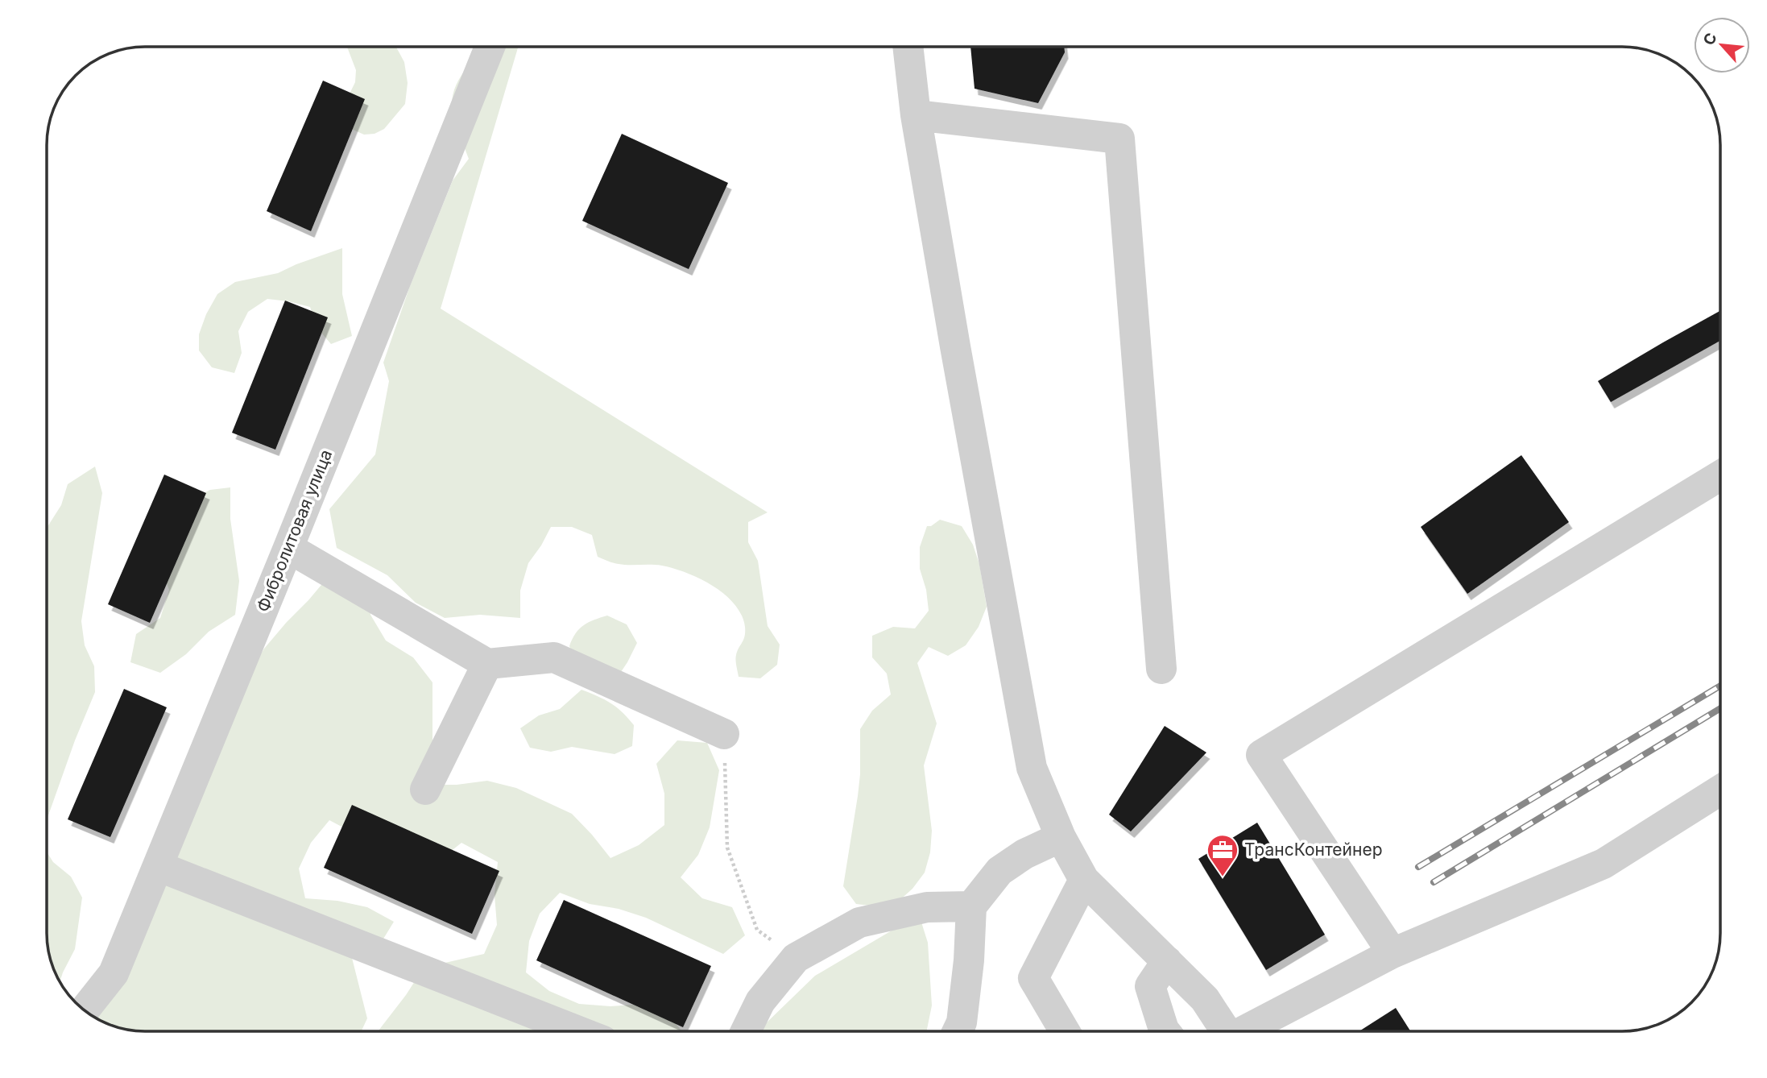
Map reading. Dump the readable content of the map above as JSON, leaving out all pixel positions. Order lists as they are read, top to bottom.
{
  "streets": {
    "street": ["Фибролитовая улица"]
  },
  "places": {
    "office": ["ТрансКонтейнер"]
  },
  "north": "top left"
}
